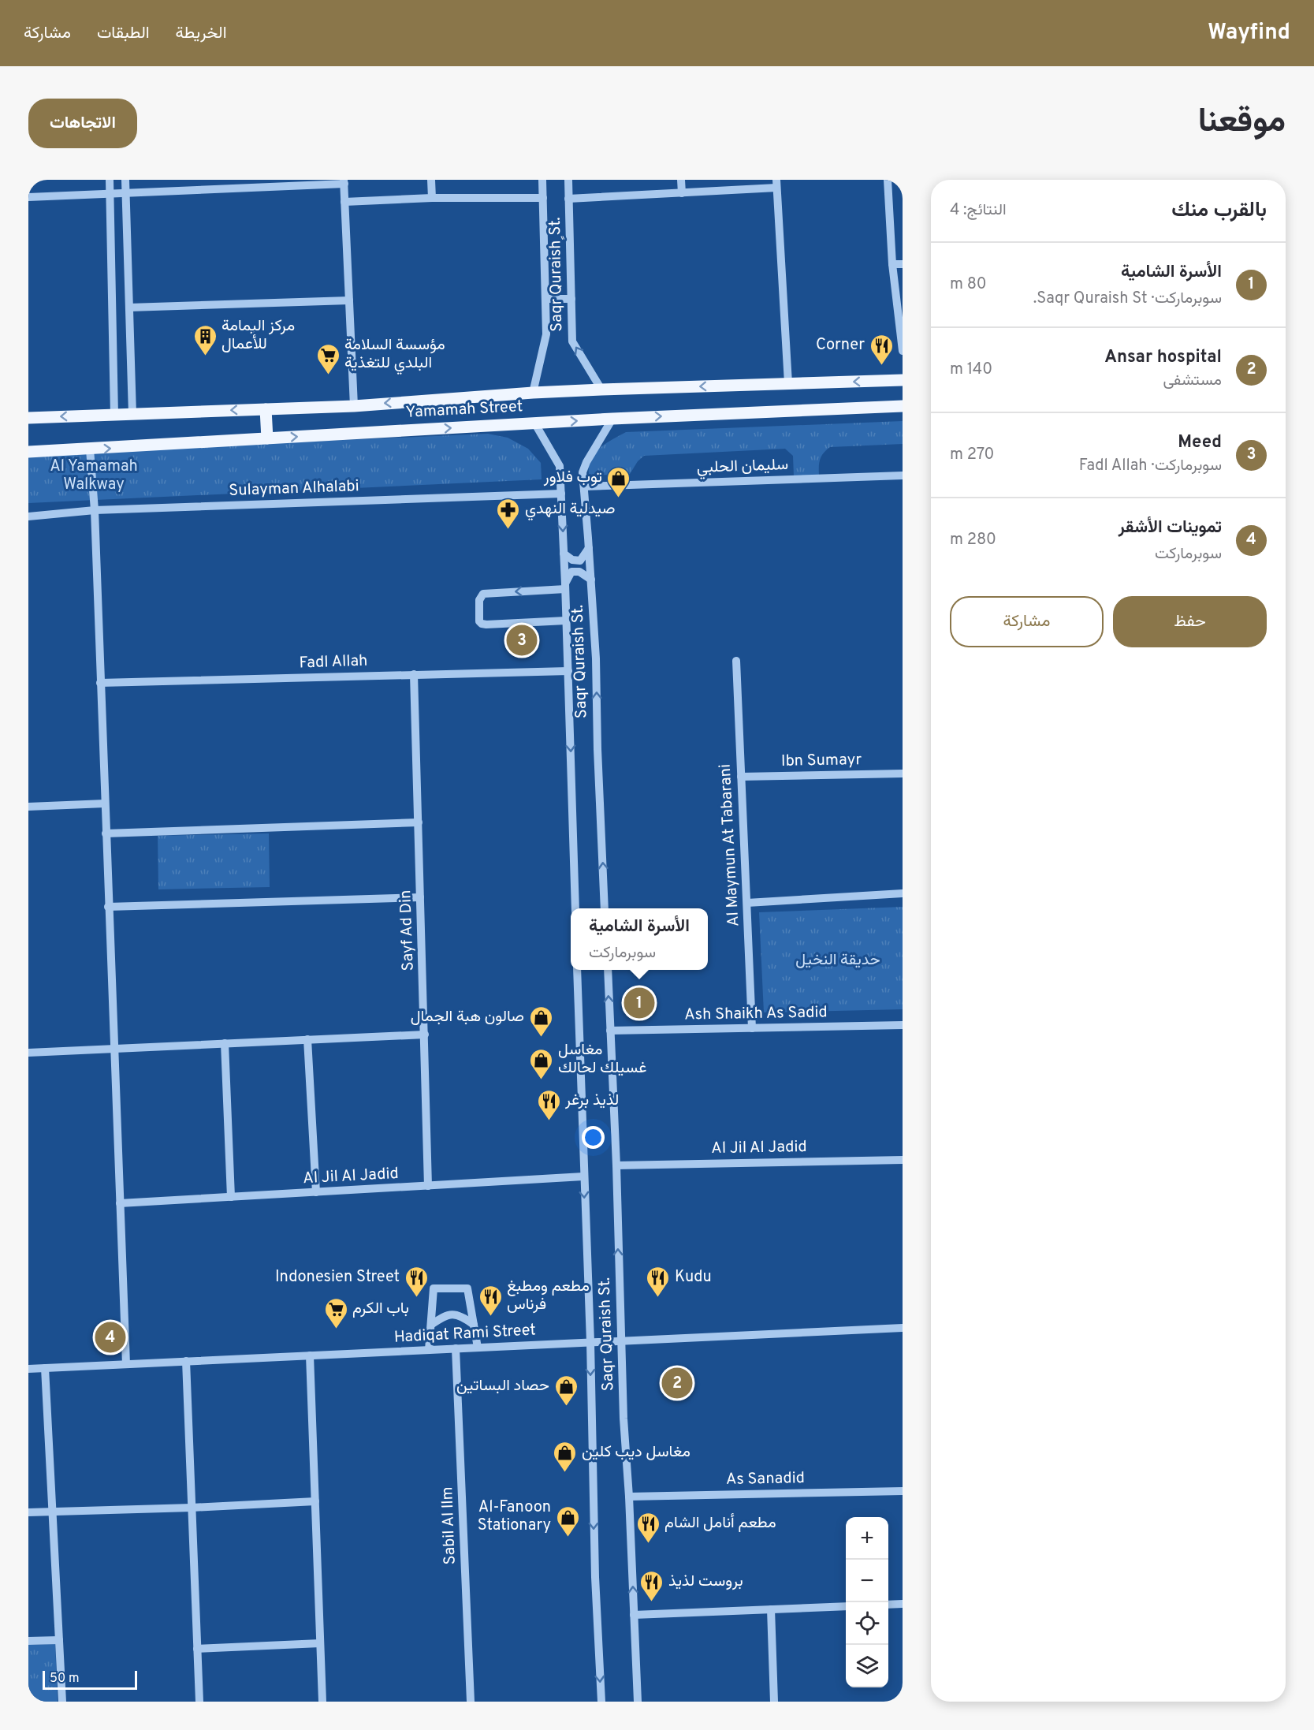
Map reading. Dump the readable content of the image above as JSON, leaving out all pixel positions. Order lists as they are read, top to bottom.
{
  "streets": {
    "main road": ["Yamamah Street"],
    "street": [
      "Saqr Quraish ٍSt.",
      "سليمان الحلبي",
      "Sulayman Alhalabi",
      "Saqr Quraish St.",
      "Fadl Allah",
      "Ibn Sumayr",
      "Al Maymun At Tabarani",
      "Sayf Ad Din",
      "Ash Shaikh As Sadid",
      "Al Jil Al Jadid",
      "Hadiqat Rami Street",
      "As Sanadid",
      "Sabil Al llm"
    ]
  },
  "crossings": [
    ["Saqr Quraish ٍSt.", "Yamamah Street"],
    ["Yamamah Street", "Saqr Quraish St."],
    ["سليمان الحلبي", "Saqr Quraish St."],
    ["Sulayman Alhalabi", "Saqr Quraish St."],
    ["Saqr Quraish St.", "Fadl Allah"],
    ["Saqr Quraish St.", "Ash Shaikh As Sadid"],
    ["Saqr Quraish St.", "Al Jil Al Jadid"],
    ["Saqr Quraish St.", "Hadiqat Rami Street"],
    ["Saqr Quraish St.", "As Sanadid"],
    ["Fadl Allah", "Sayf Ad Din"],
    ["Ibn Sumayr", "Al Maymun At Tabarani"],
    ["Al Maymun At Tabarani", "Ash Shaikh As Sadid"],
    ["Sayf Ad Din", "Al Jil Al Jadid"],
    ["Hadiqat Rami Street", "Sabil Al llm"]
  ],
  "parks": ["Al Yamamah Walkway", "حديقة النخيل"],
  "places": {
    "building": ["مركز اليمامة للأعمال"],
    "restaurant": [
      "Corner",
      "لذيذ برغر",
      "Indonesien Street",
      "Kudu",
      "مطعم ومطبغ فرناس",
      "مطعم أنامل الشام",
      "بروست لذيذ"
    ],
    "supermarket": ["مؤسسة السلامة البلدي للتغذية", "باب الكرم"],
    "shop": [
      "توب فلاور",
      "صالون هبة الجمال",
      "مغاسل غسيلك لحالك",
      "حصاد البساتين",
      "مغاسل ديب كلين",
      "Al-Fanoon Stationary"
    ],
    "pharmacy": ["صيدلية النهدي"]
  },
  "scale_bar": "50 m",
  "page": {
    "header": "Wayfind",
    "nav": ["الخريطة", "الطبقات", "مشاركة"],
    "title": "موقعنا",
    "buttons": [
      "الاتجاهات",
      ["حفظ", "مشاركة"]
    ],
    "heading": ["بالقرب منك", "النتائج: 4"],
    "list": [
      {
        "mark": "1",
        "name": "الأسرة الشامية",
        "note": "سوبرماركت · Saqr Quraish St.",
        "value": "80 m"
      },
      {
        "mark": "2",
        "name": "Ansar hospital",
        "note": "مستشفى",
        "value": "140 m"
      },
      {
        "mark": "3",
        "name": "Meed",
        "note": "سوبرماركت · Fadl Allah",
        "value": "270 m"
      },
      {
        "mark": "4",
        "name": "تموينات الأشقر",
        "note": "سوبرماركت",
        "value": "280 m"
      }
    ],
    "pins": [
      "3",
      "1",
      "4",
      "2"
    ],
    "popup": ["الأسرة الشامية", "سوبرماركت"],
    "map_buttons": ["+", "−"],
    "scale": "50 m"
  }
}
